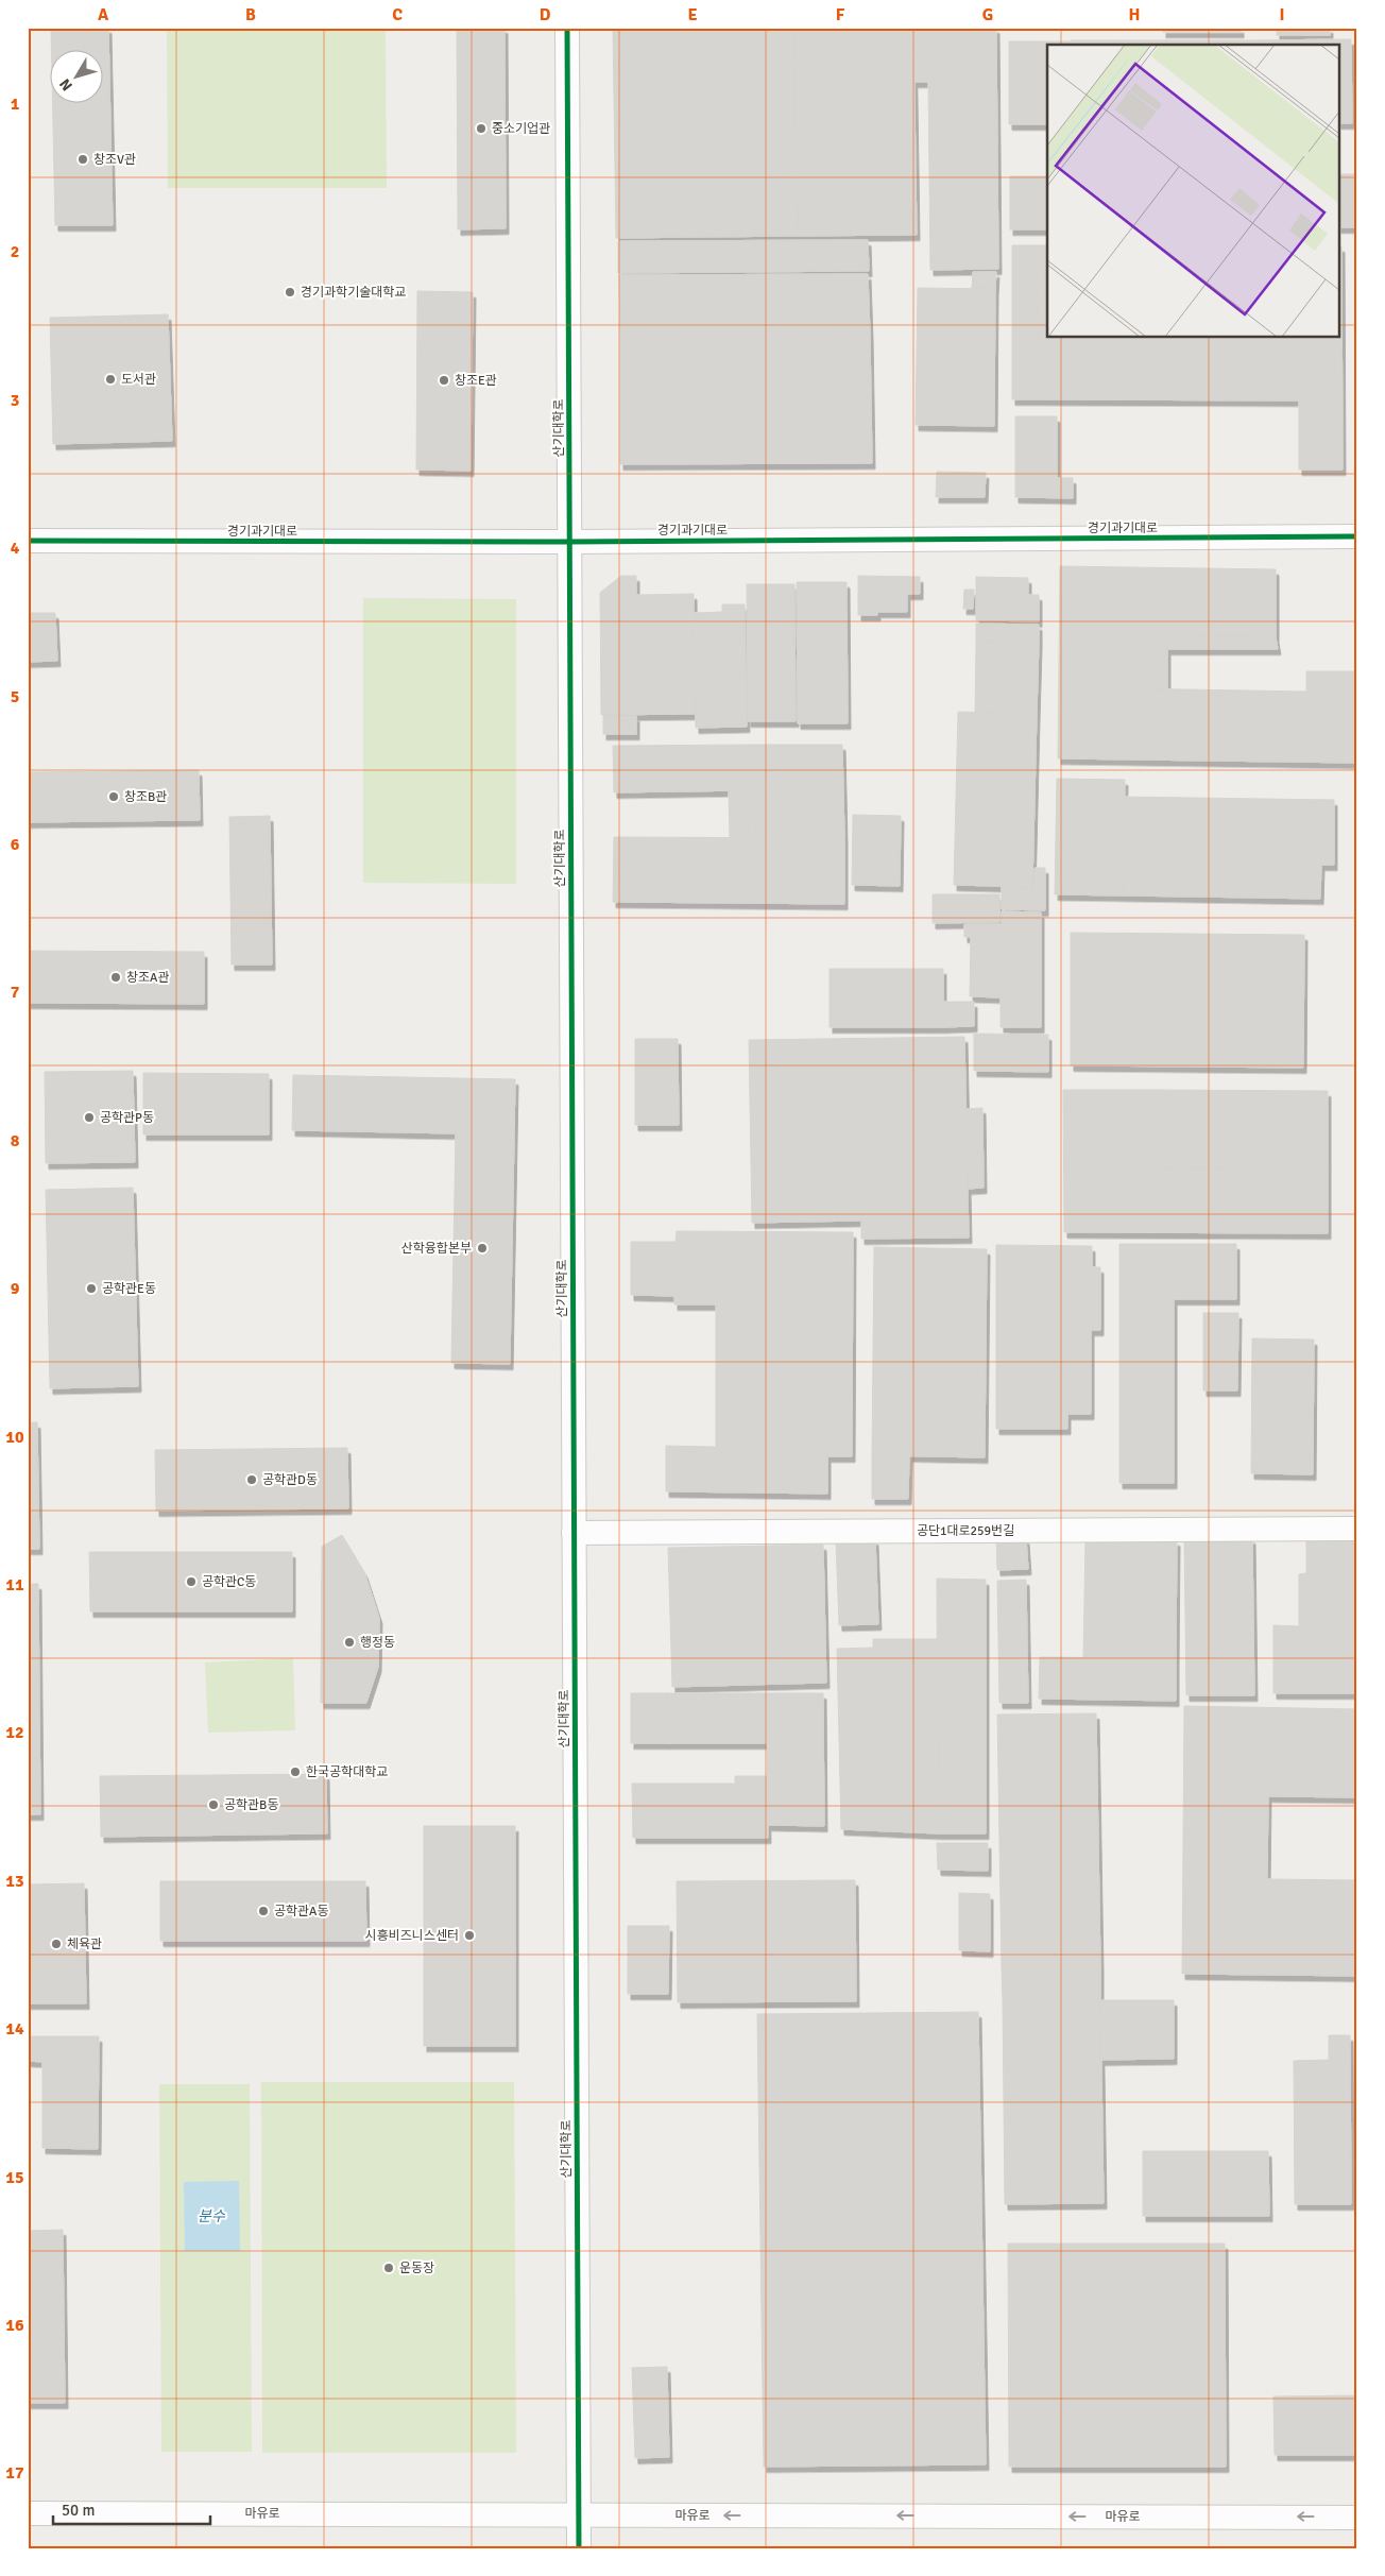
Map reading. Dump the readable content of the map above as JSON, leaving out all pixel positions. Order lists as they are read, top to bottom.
{
  "streets": {
    "street": [
      "산기대학로",
      "경기과기대로",
      "공단1대로259번길",
      "마유로"
    ]
  },
  "crossings": [
    ["산기대학로", "경기과기대로"],
    ["산기대학로", "공단1대로259번길"],
    ["산기대학로", "마유로"]
  ],
  "one_way": ["마유로"],
  "water": ["분수"],
  "places": [
    "중소기업관",
    "창조V관",
    "경기과학기술대학교",
    "도서관",
    "창조E관",
    "창조B관",
    "창조A관",
    "공학관P동",
    "산학융합본부",
    "공학관E동",
    "공학관D동",
    "공학관C동",
    "행정동",
    "한국공학대학교",
    "공학관B동",
    "공학관A동",
    "시흥비즈니스센터",
    "체육관",
    "운동장"
  ],
  "scale_bar": "50 m",
  "north": "bottom left",
  "grid": {
    "columns": [
      "A",
      "B",
      "C",
      "D",
      "E",
      "F",
      "G",
      "H",
      "I"
    ],
    "rows": [
      "1",
      "2",
      "3",
      "4",
      "5",
      "6",
      "7",
      "8",
      "9",
      "10",
      "11",
      "12",
      "13",
      "14",
      "15",
      "16",
      "17"
    ]
  }
}
